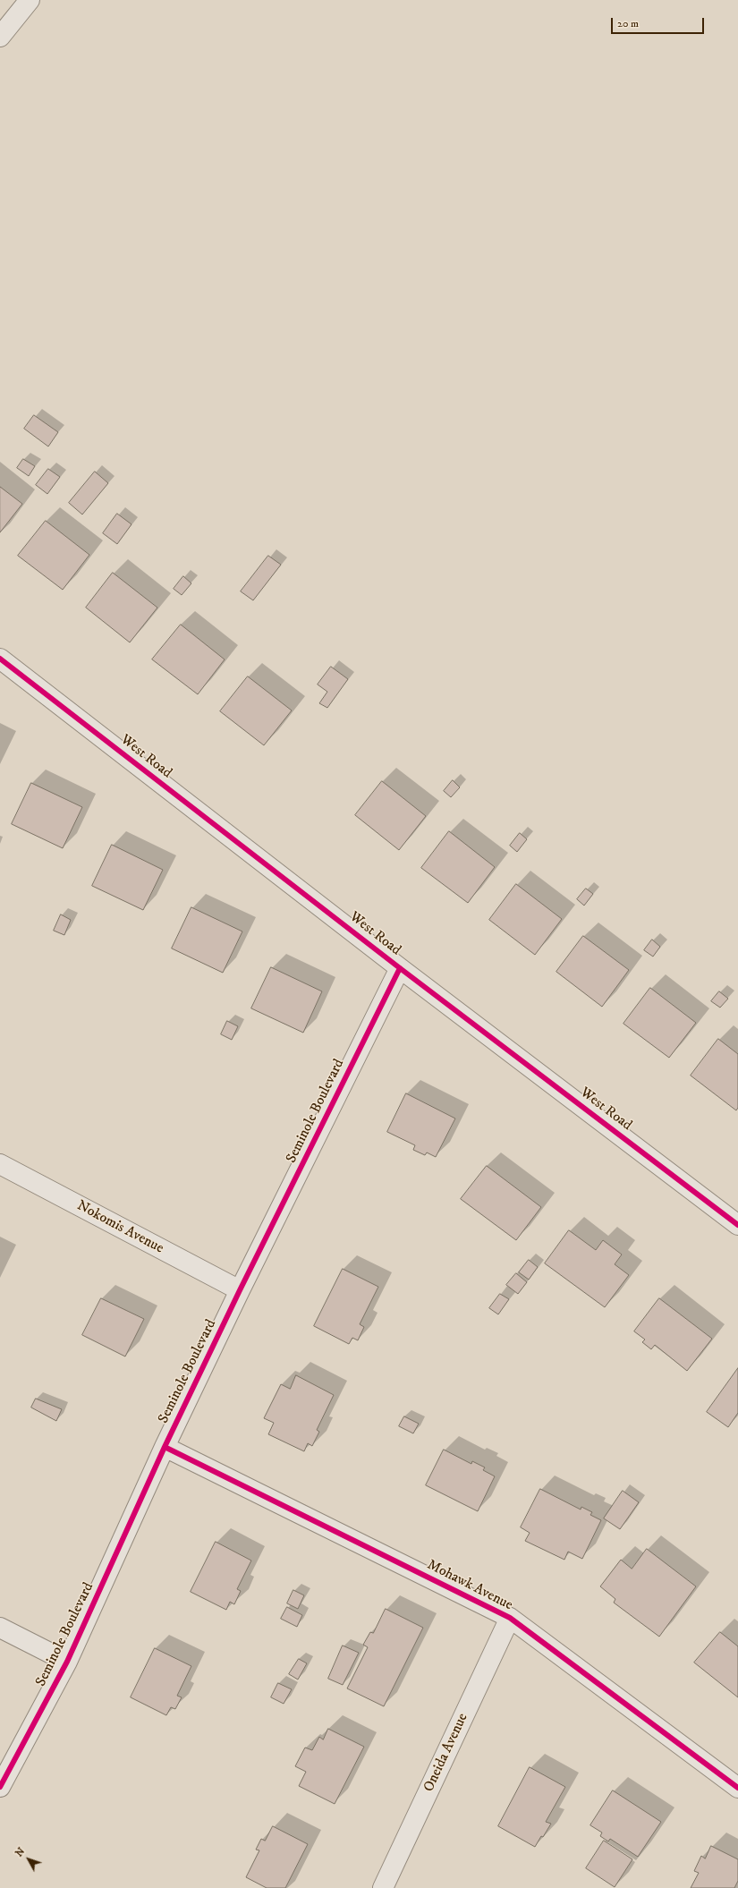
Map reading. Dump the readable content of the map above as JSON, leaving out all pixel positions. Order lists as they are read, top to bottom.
{
  "streets": {
    "street": [
      "West Road",
      "Seminole Boulevard",
      "Nokomis Avenue",
      "Mohawk Avenue",
      "Oneida Avenue"
    ]
  },
  "crossings": [
    ["West Road", "Seminole Boulevard"],
    ["Seminole Boulevard", "Nokomis Avenue"],
    ["Seminole Boulevard", "Mohawk Avenue"],
    ["Mohawk Avenue", "Oneida Avenue"]
  ],
  "scale_bar": "20 m",
  "north": "top left"
}
